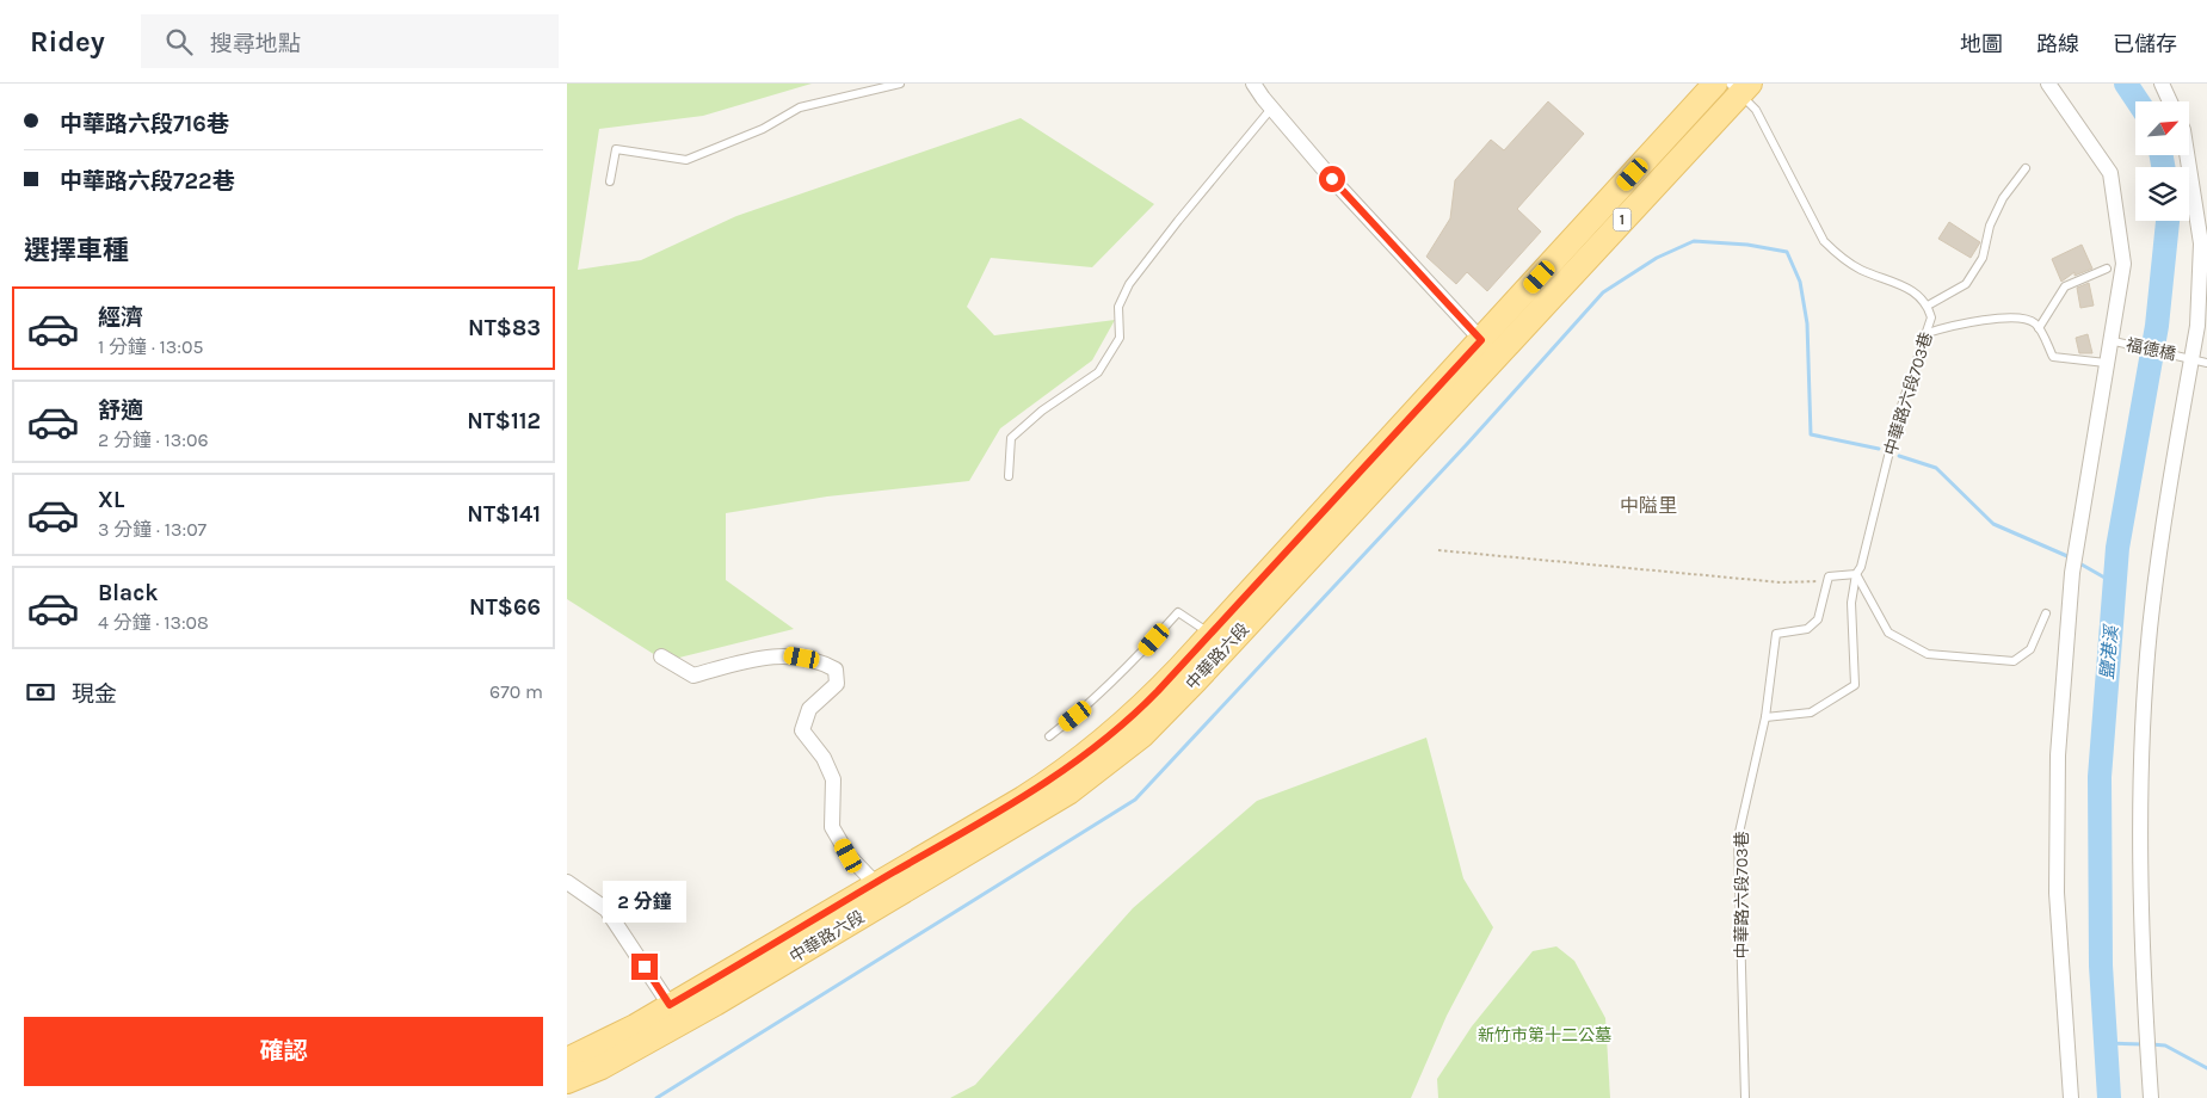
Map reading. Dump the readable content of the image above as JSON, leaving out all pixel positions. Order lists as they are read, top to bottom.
{
  "streets": {
    "main road": ["1", "中華路六段"],
    "lane": ["福德橋", "中華路六段703巷"]
  },
  "districts": ["中隘里"],
  "water": ["鹽港溪"],
  "parks": ["新竹市第十二公墓"],
  "north": "top right",
  "page": {
    "header": "Ridey",
    "search": "搜尋地點",
    "nav": ["地圖", "路線", "已儲存"],
    "banner": ["中華路六段716巷", "中華路六段722巷"],
    "heading": "選擇車種",
    "list": [
      {
        "name": "經濟",
        "note": "1 分鐘 · 13:05",
        "value": "NT$83"
      },
      {
        "name": "舒適",
        "note": "2 分鐘 · 13:06",
        "value": "NT$112"
      },
      {
        "name": "XL",
        "note": "3 分鐘 · 13:07",
        "value": "NT$141"
      },
      {
        "name": "Black",
        "note": "4 分鐘 · 13:08",
        "value": "NT$66"
      }
    ],
    "pay": ["現金", "670 m"],
    "bubble": "2 分鐘",
    "buttons": "確認"
  }
}
